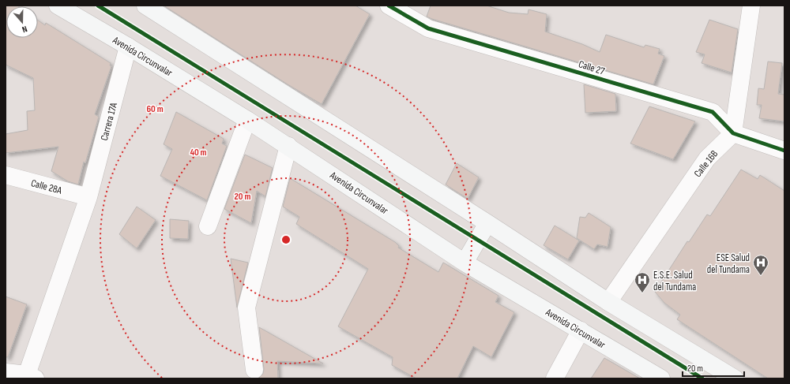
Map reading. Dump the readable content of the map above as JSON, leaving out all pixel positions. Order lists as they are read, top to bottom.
{
  "streets": {
    "main road": ["Avenida Circunvalar"],
    "street": [
      "Calle 27",
      "Carrera 17A",
      "Calle 16B",
      "Calle 28A"
    ]
  },
  "crossings": [
    ["Avenida Circunvalar", "Carrera 17A"],
    ["Calle 27", "Calle 16B"],
    ["Carrera 17A", "Calle 28A"]
  ],
  "places": {
    "hospital": ["ESE Salud del Tundama", "E.S.E. Salud del Tundama"]
  },
  "scale_bar": "20 m",
  "north": "bottom",
  "rings": ["60 m", "40 m", "20 m"]
}
